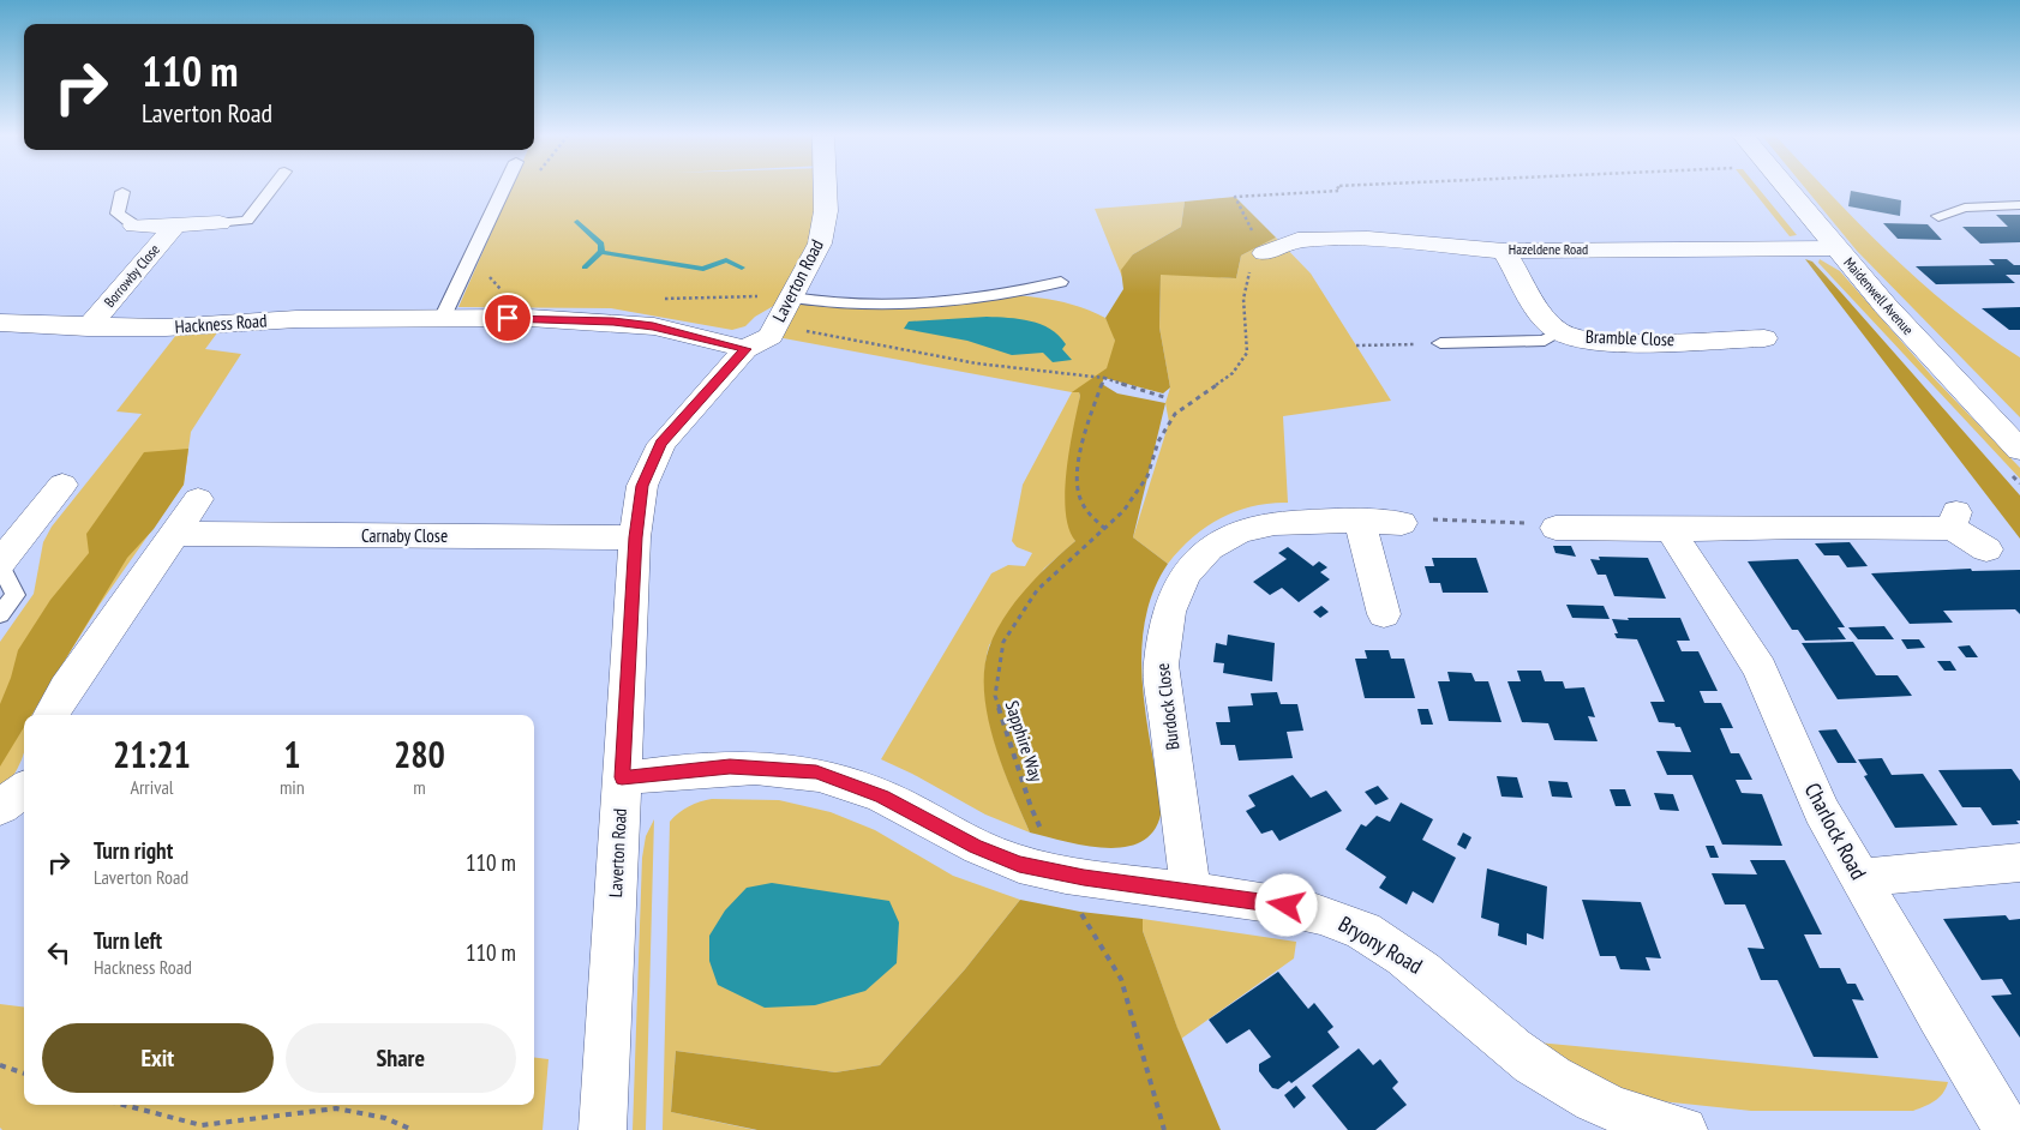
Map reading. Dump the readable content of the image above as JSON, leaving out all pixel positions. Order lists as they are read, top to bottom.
{
  "streets": {
    "street": [
      "Hazeldene Road",
      "Borrowby Close",
      "Laverton Road",
      "Maidenwell Avenue",
      "Hackness Road",
      "Bramble Close",
      "Carnaby Close",
      "Burdock Close",
      "Charlock Road",
      "Bryony Road"
    ],
    "path": ["Sapphire Way"]
  },
  "crossings": [
    ["Hazeldene Road", "Maidenwell Avenue"],
    ["Hazeldene Road", "Bramble Close"],
    ["Hazeldene Road", "Sapphire Way"],
    ["Borrowby Close", "Hackness Road"],
    ["Laverton Road", "Hackness Road"],
    ["Laverton Road", "Carnaby Close"],
    ["Laverton Road", "Bryony Road"],
    ["Burdock Close", "Bryony Road"],
    ["Sapphire Way", "Bryony Road"]
  ],
  "page": {
    "turn": ["110 m", "Laverton Road"],
    "eta": [
      "21:21",
      "Arrival",
      "1",
      "min",
      "280",
      "m"
    ],
    "list": [
      {
        "name": "Turn right",
        "note": "Laverton Road",
        "value": "110 m"
      },
      {
        "name": "Turn left",
        "note": "Hackness Road",
        "value": "110 m"
      }
    ],
    "buttons": ["Exit", "Share"]
  }
}
